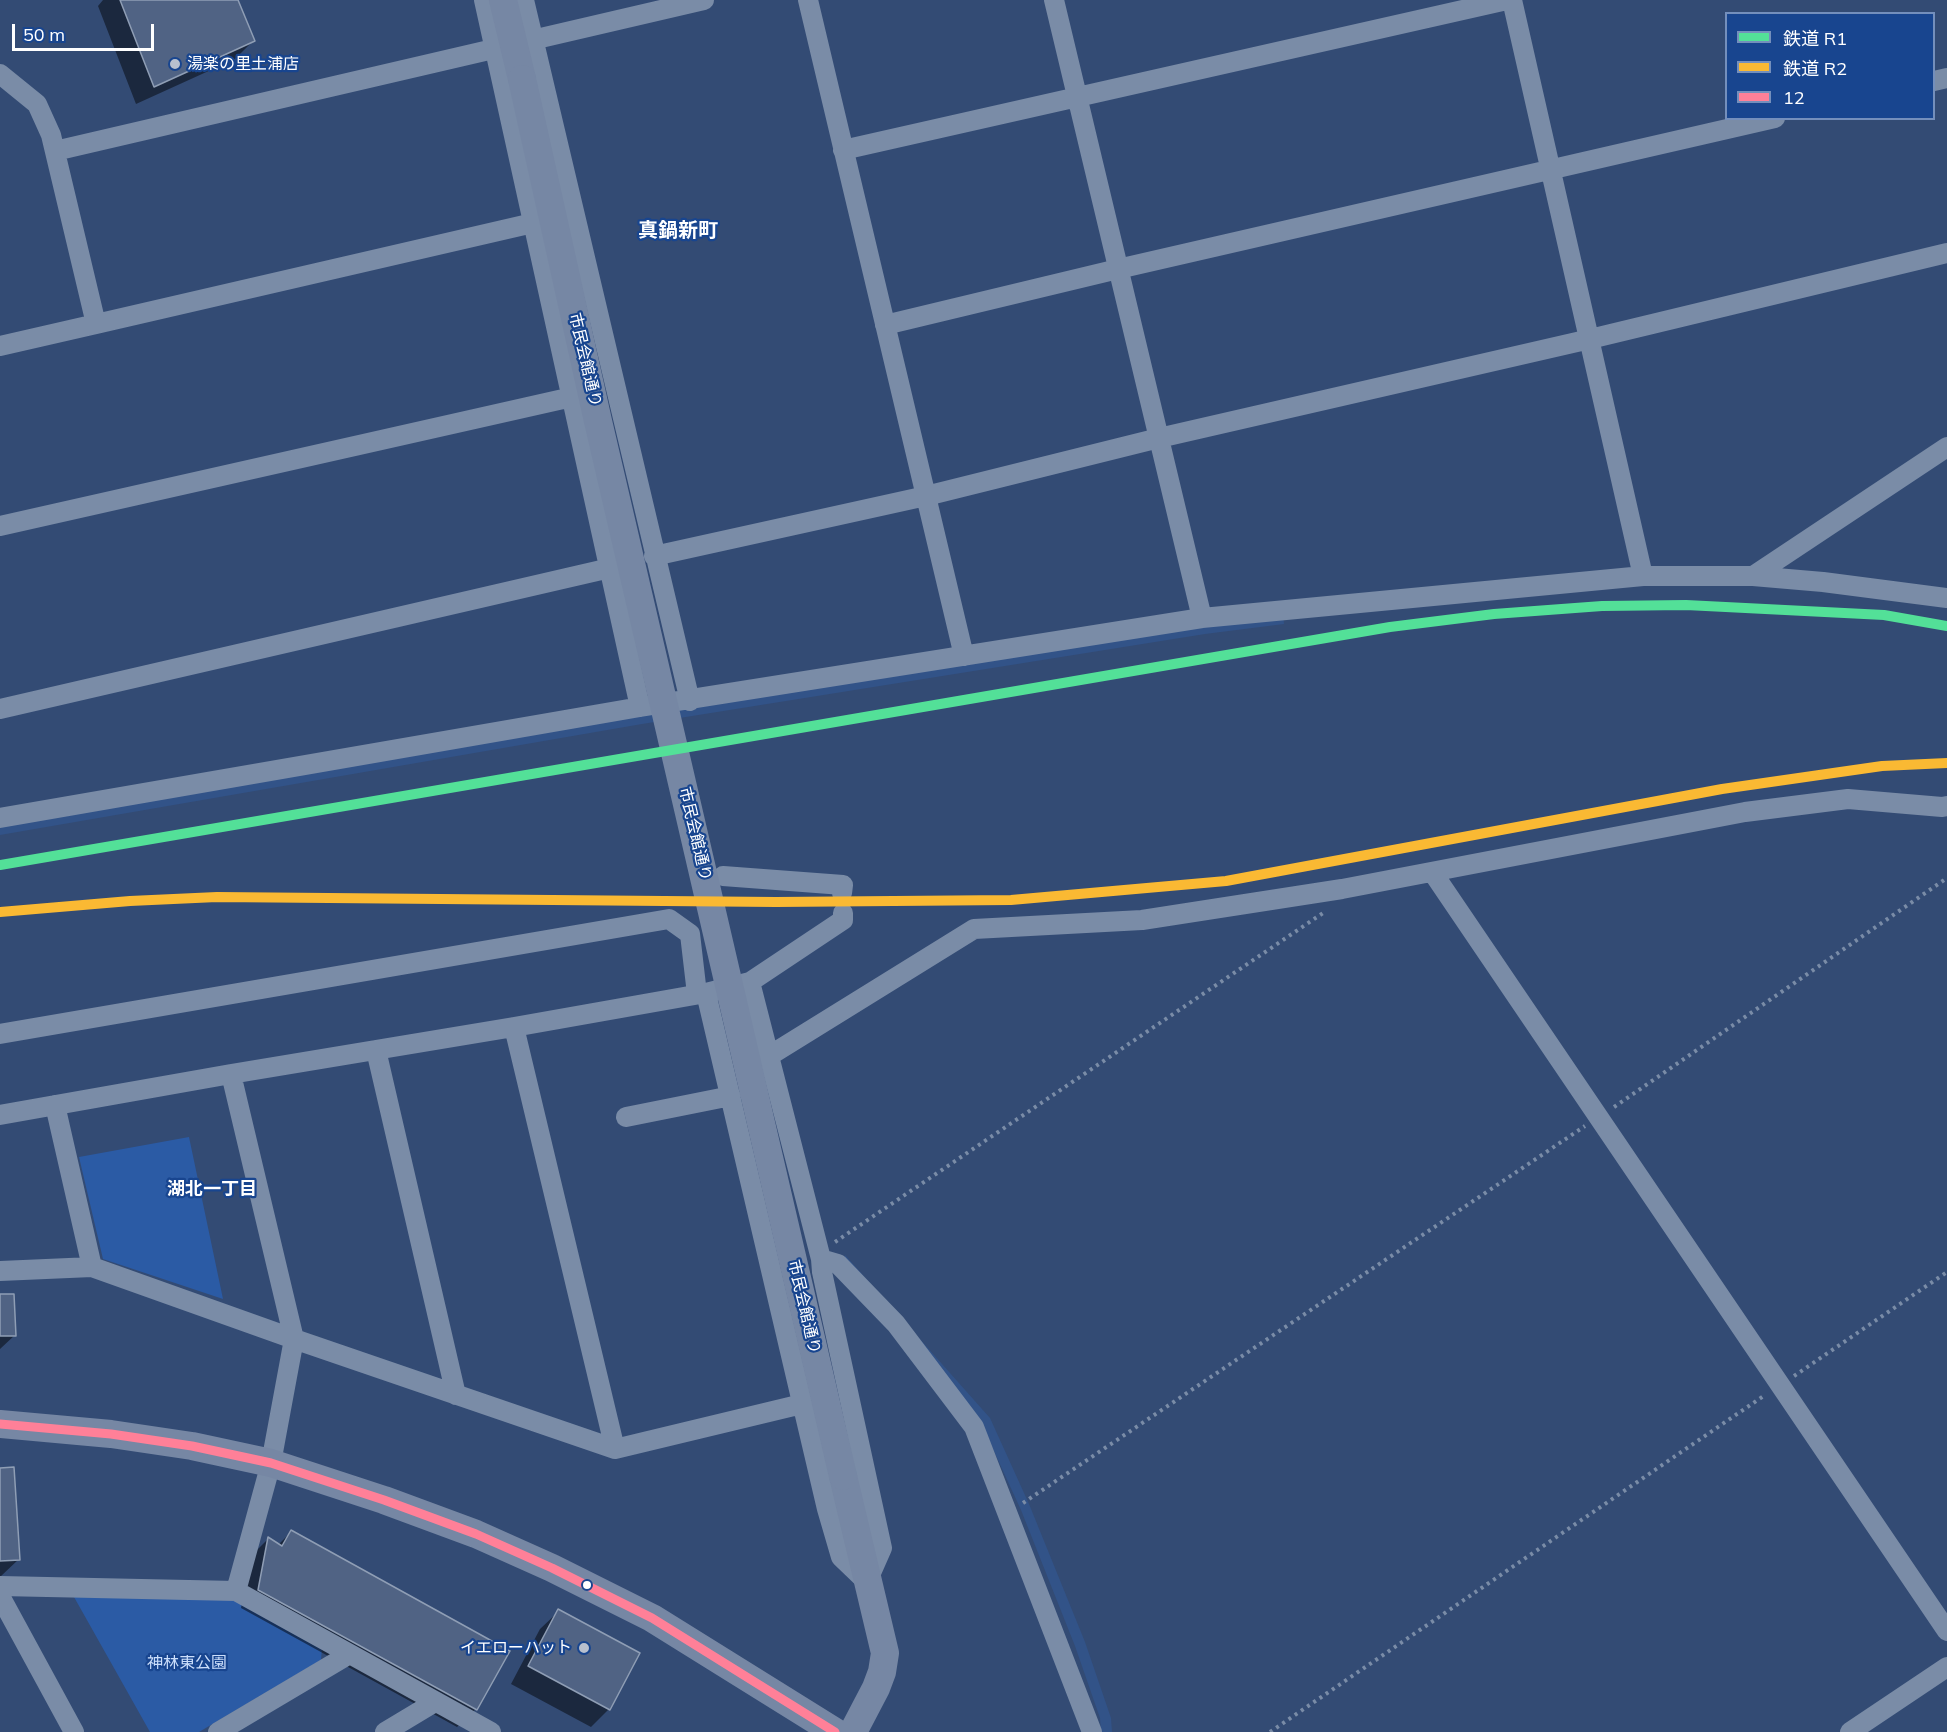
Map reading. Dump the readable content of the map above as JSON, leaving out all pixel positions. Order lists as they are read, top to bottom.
{
  "streets": {
    "street": ["市民会館通り"]
  },
  "districts": ["真鍋新町", "湖北一丁目"],
  "parks": ["神林東公園"],
  "places": ["湯楽の里土浦店", "イエローハット"],
  "lines": ["rail line R1", "rail line R2", "transit line 12"],
  "legend": ["鉄道 R1", "鉄道 R2", "12"],
  "scale_bar": "50 m"
}
